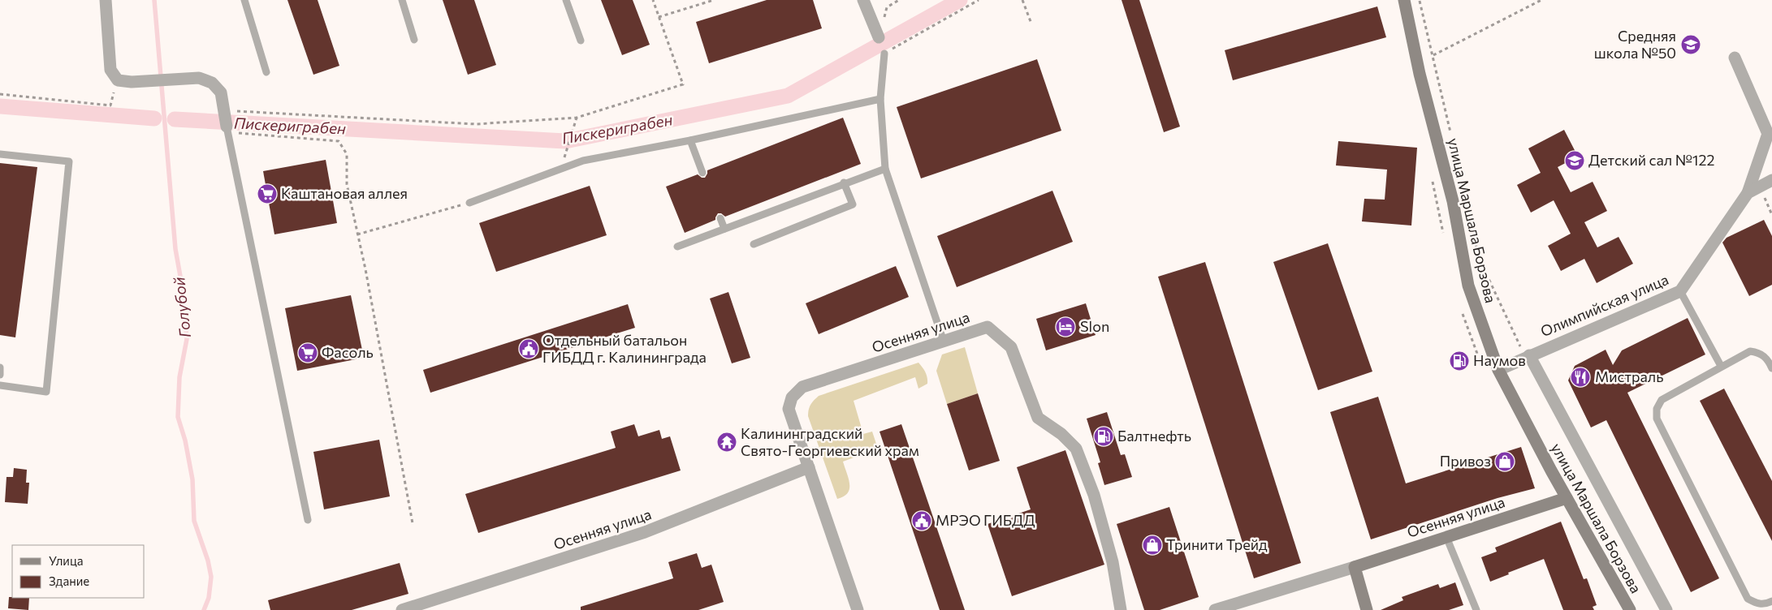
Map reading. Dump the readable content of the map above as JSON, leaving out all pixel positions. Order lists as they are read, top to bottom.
{
  "streets": {
    "main road": ["улица Маршала Борзова", "Осенняя улица"],
    "street": ["Олимпийская улица"]
  },
  "crossings": [
    ["улица Маршала Борзова", "Олимпийская улица"],
    ["улица Маршала Борзова", "Осенняя улица"]
  ],
  "water": ["Пискериграбен", "Голубой"],
  "places": {
    "school or university": ["Средняя школа №50", "Детский сал №122"],
    "supermarket": ["Каштановая аллея", "Фасоль"],
    "hotel": ["Slon"],
    "public building": ["Отдельный батальон ГИБДД г. Калининграда", "МРЭО ГИБДД"],
    "fuel station": ["Наумов", "Балтнефть"],
    "restaurant": ["Мистраль"],
    "temple": ["Калининградский Свято-Георгиевский храм"],
    "shop": ["Привоз", "Тринити Трейд"]
  },
  "legend": ["Улица", "Здание"]
}
